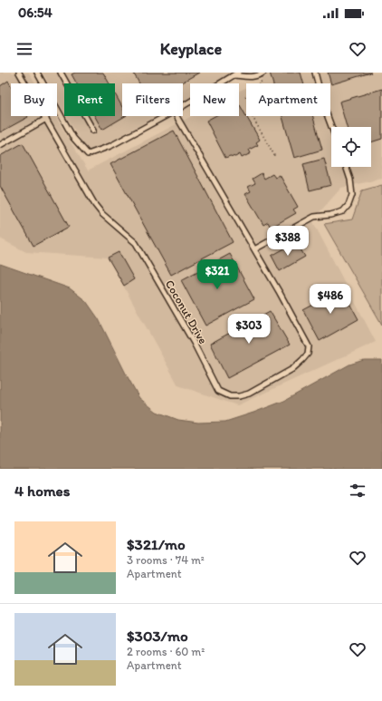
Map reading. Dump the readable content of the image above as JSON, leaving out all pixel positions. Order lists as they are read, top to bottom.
{
  "streets": {
    "lane": ["Coconut Drive"]
  },
  "page": {
    "status": "06:54",
    "header": "Keyplace",
    "chip": [
      "Buy",
      "Rent",
      "Filters",
      "New",
      "Apartment"
    ],
    "price": [
      "$388",
      "$321",
      "$486",
      "$303"
    ],
    "heading": "4 homes",
    "list": [
      {
        "name": "$321/mo",
        "note": "3 rooms · 74 m² · Apartment"
      },
      {
        "name": "$303/mo",
        "note": "2 rooms · 60 m² · Apartment"
      }
    ]
  }
}
